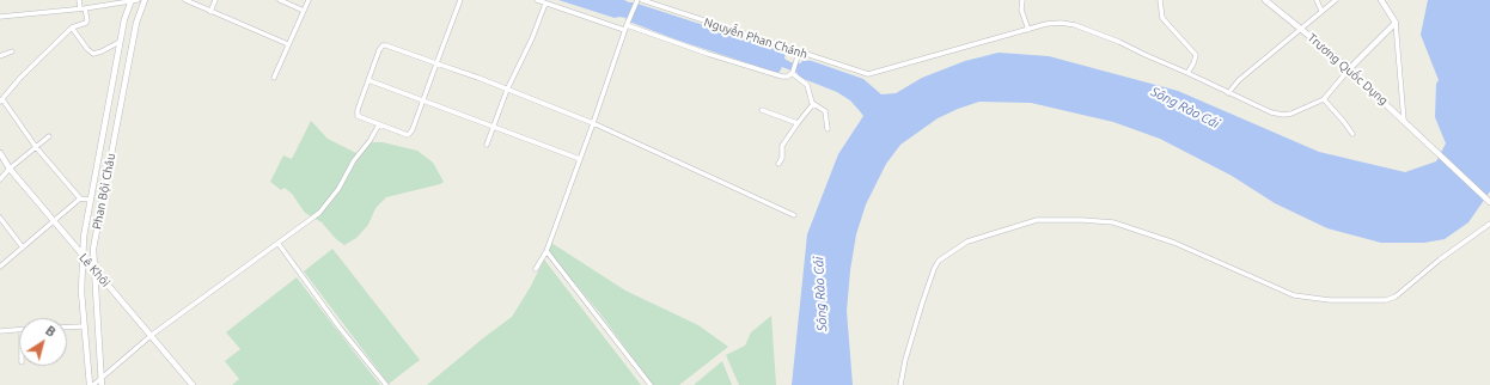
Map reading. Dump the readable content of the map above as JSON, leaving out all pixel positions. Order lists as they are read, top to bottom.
{
  "streets": {
    "street": [
      "Nguyễn Phan Chánh",
      "Trương Quốc Dụng",
      "Phan Bội Châu",
      "Lê Khôi"
    ]
  },
  "crossings": [
    ["Phan Bội Châu", "Lê Khôi"]
  ],
  "water": ["Sông Rào Cái"],
  "north": "top right"
}
